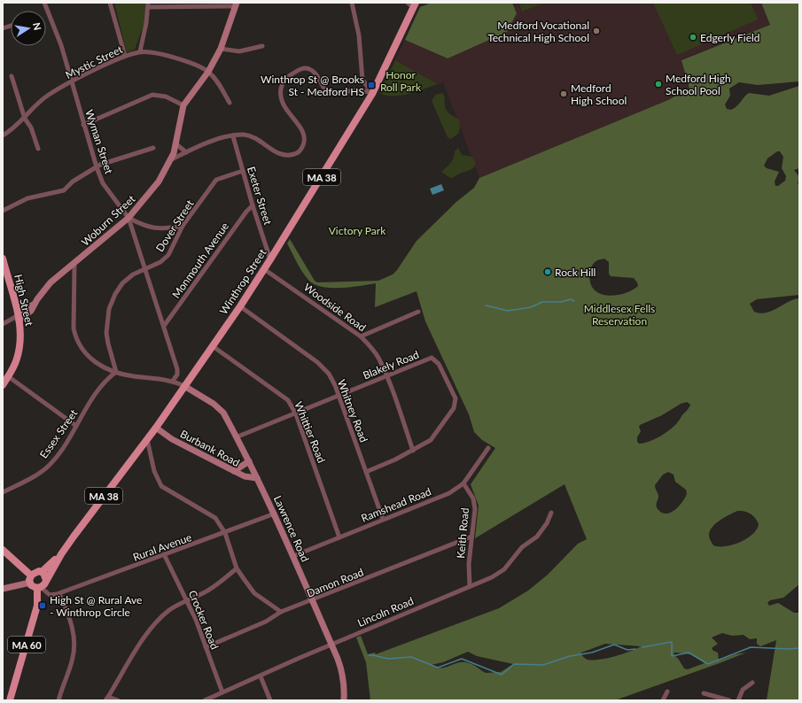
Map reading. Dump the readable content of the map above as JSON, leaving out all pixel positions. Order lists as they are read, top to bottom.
{
  "streets": {
    "main road": [
      "MA 38",
      "Winthrop Street",
      "High Street",
      "MA 60"
    ],
    "street": [
      "Mystic Street",
      "Wyman Street",
      "Exeter Street",
      "Woburn Street",
      "Dover Street",
      "Monmouth Avenue",
      "Woodside Road",
      "Blakely Road",
      "Whitney Road",
      "Whittier Road",
      "Essex Street",
      "Burbank Road",
      "Ramshead Road",
      "Lawrence Road",
      "Keith Road",
      "Rural Avenue",
      "Damon Road",
      "Lincoln Road",
      "Crocker Road"
    ]
  },
  "crossings": [
    ["Mystic Street", "Wyman Street"],
    ["Mystic Street", "Woburn Street"],
    ["Wyman Street", "Woburn Street"],
    ["Wyman Street", "Dover Street"],
    ["Wyman Street", "Monmouth Avenue"],
    ["MA 38", "Winthrop Street"],
    ["MA 38", "MA 60"],
    ["Exeter Street", "Dover Street"],
    ["Exeter Street", "Monmouth Avenue"],
    ["Exeter Street", "Winthrop Street"],
    ["Woburn Street", "High Street"],
    ["Dover Street", "Essex Street"],
    ["Winthrop Street", "Woodside Road"],
    ["Winthrop Street", "Whitney Road"],
    ["Winthrop Street", "Whittier Road"],
    ["Winthrop Street", "Burbank Road"],
    ["Winthrop Street", "Lawrence Road"],
    ["Winthrop Street", "MA 60"],
    ["Woodside Road", "Blakely Road"],
    ["Blakely Road", "Whitney Road"],
    ["Blakely Road", "Whittier Road"],
    ["Blakely Road", "Lawrence Road"],
    ["Whitney Road", "Ramshead Road"],
    ["Whittier Road", "Ramshead Road"],
    ["Burbank Road", "Lawrence Road"],
    ["Ramshead Road", "Lawrence Road"],
    ["Ramshead Road", "Keith Road"],
    ["Lawrence Road", "Rural Avenue"],
    ["Lawrence Road", "Damon Road"],
    ["Lawrence Road", "Lincoln Road"],
    ["Keith Road", "Damon Road"],
    ["Keith Road", "Lincoln Road"],
    ["Rural Avenue", "Crocker Road"],
    ["Damon Road", "Crocker Road"],
    ["Lincoln Road", "Crocker Road"]
  ],
  "parks": ["Honor Roll Park", "Victory Park", "Middlesex Fells Reservation"],
  "places": {
    "other": [
      "Medford Vocational Technical High School",
      "Edgerly Field",
      "Medford High School Pool",
      "Medford High School",
      "Rock Hill"
    ],
    "transit": ["Winthrop St @ Brooks St - Medford HS", "High St @ Rural Ave - Winthrop Circle"]
  },
  "north": "right"
}
